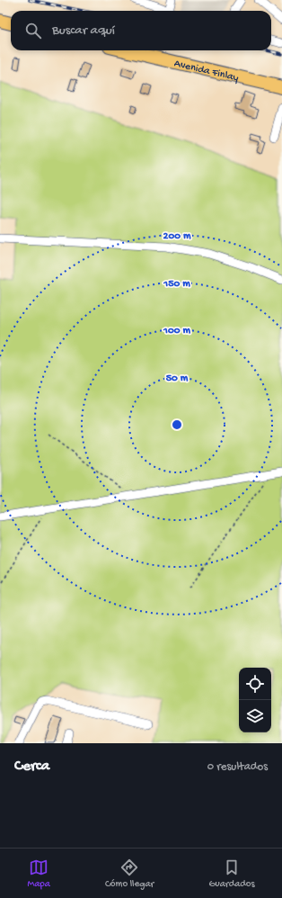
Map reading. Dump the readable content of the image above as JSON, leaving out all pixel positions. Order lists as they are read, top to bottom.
{
  "streets": {
    "highway": ["Avenida Finlay"]
  },
  "page": {
    "search": "Buscar aquí",
    "heading": ["Cerca", "0 resultados"],
    "nav": ["Mapa", "Cómo llegar", "Guardados"]
  },
  "rings": [
    "200 m",
    "150 m",
    "100 m",
    "50 m"
  ]
}
